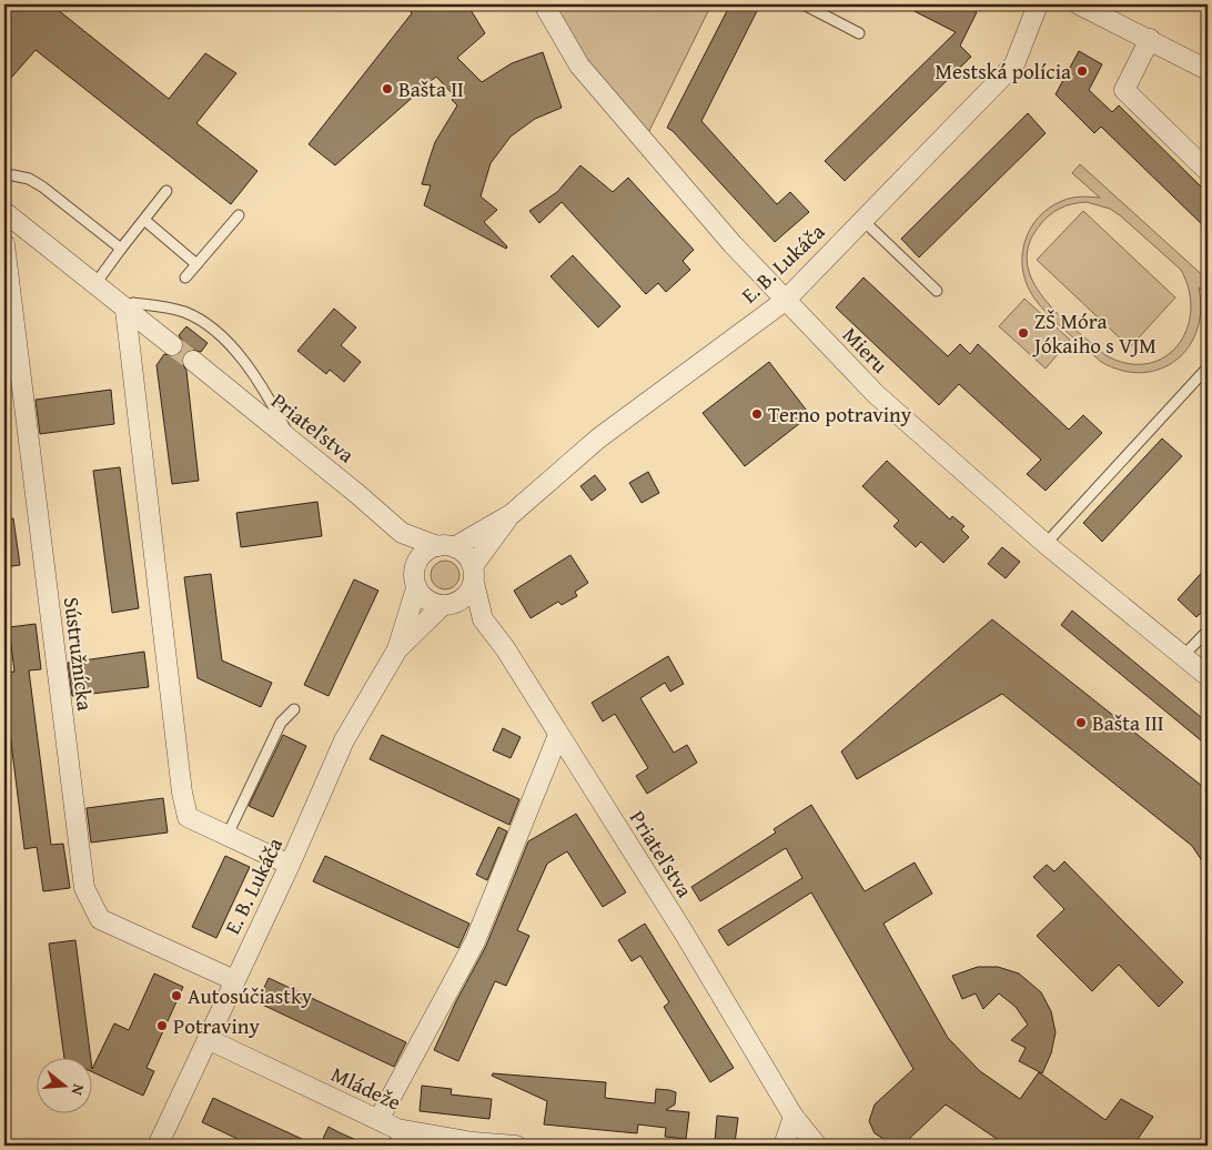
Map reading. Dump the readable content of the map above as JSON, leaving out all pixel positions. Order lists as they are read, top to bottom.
{
  "streets": {
    "street": [
      "E. B. Lukáča",
      "Mieru",
      "Priateľstva",
      "Sústružnícka",
      "Mládeže"
    ]
  },
  "crossings": [
    ["E. B. Lukáča", "Mieru"],
    ["E. B. Lukáča", "Priateľstva"],
    ["E. B. Lukáča", "Sústružnícka"],
    ["E. B. Lukáča", "Mládeže"]
  ],
  "places": [
    "Mestská polícia",
    "Bašta II",
    "ZŠ Móra Jókaiho s VJM",
    "Terno potraviny",
    "Bašta III",
    "Autosúčiastky",
    "Potraviny"
  ],
  "north": "right"
}
